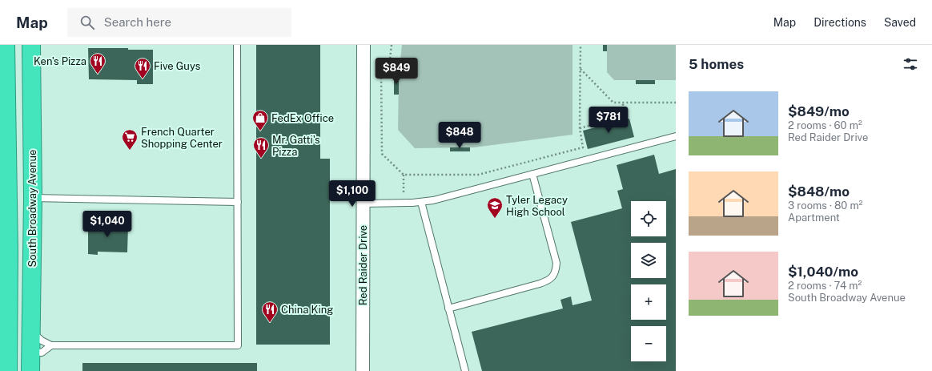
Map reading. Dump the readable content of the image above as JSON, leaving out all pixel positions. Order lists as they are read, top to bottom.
{
  "streets": {
    "highway": ["South Broadway Avenue"],
    "street": ["Red Raider Drive"]
  },
  "places": {
    "restaurant": [
      "Ken's Pizza",
      "Five Guys",
      "Mr. Gatti's Pizza",
      "China King"
    ],
    "shop": ["FedEx Office"],
    "supermarket": ["French Quarter Shopping Center"],
    "school or university": ["Tyler Legacy High School"]
  },
  "page": {
    "header": "Map",
    "search": "Search here",
    "nav": ["Map", "Directions", "Saved"],
    "heading": "5 homes",
    "price": [
      "$849",
      "$781",
      "$848",
      "$1,100",
      "$1,040"
    ],
    "list": [
      {
        "name": "$849/mo",
        "note": "2 rooms · 60 m² · Red Raider Drive"
      },
      {
        "name": "$848/mo",
        "note": "3 rooms · 80 m² · Apartment"
      },
      {
        "name": "$1,040/mo",
        "note": "2 rooms · 74 m² · South Broadway Avenue"
      }
    ],
    "map_buttons": ["+", "−"]
  }
}
